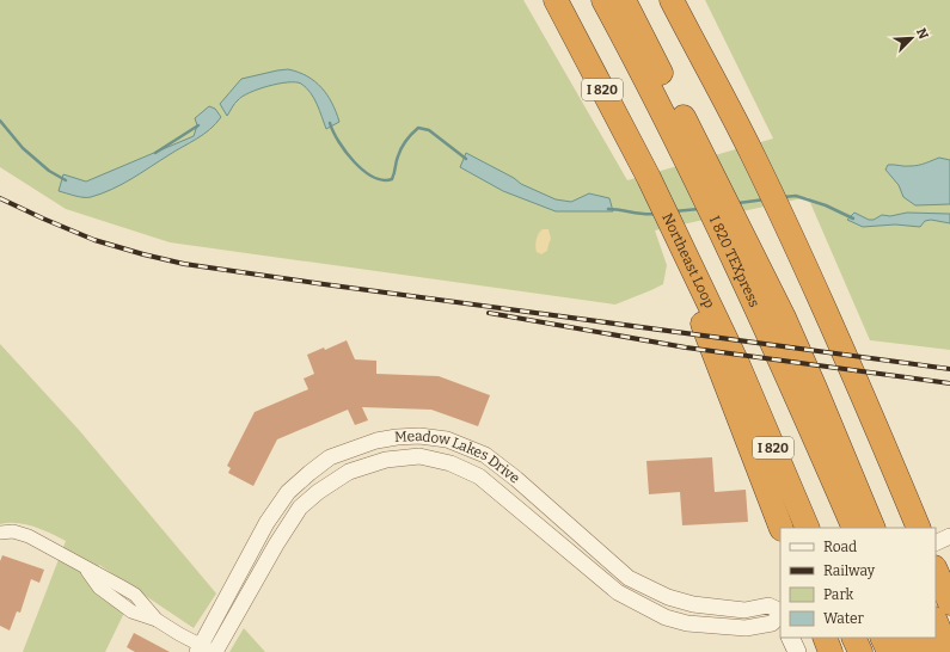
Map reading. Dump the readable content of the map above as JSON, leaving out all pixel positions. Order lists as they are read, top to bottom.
{
  "streets": {
    "highway": ["I 820", "Northeast Loop", "I 820 TEXpress"],
    "street": ["Meadow Lakes Drive"]
  },
  "legend": [
    "Road",
    "Railway",
    "Park",
    "Water"
  ],
  "north": "top right"
}
